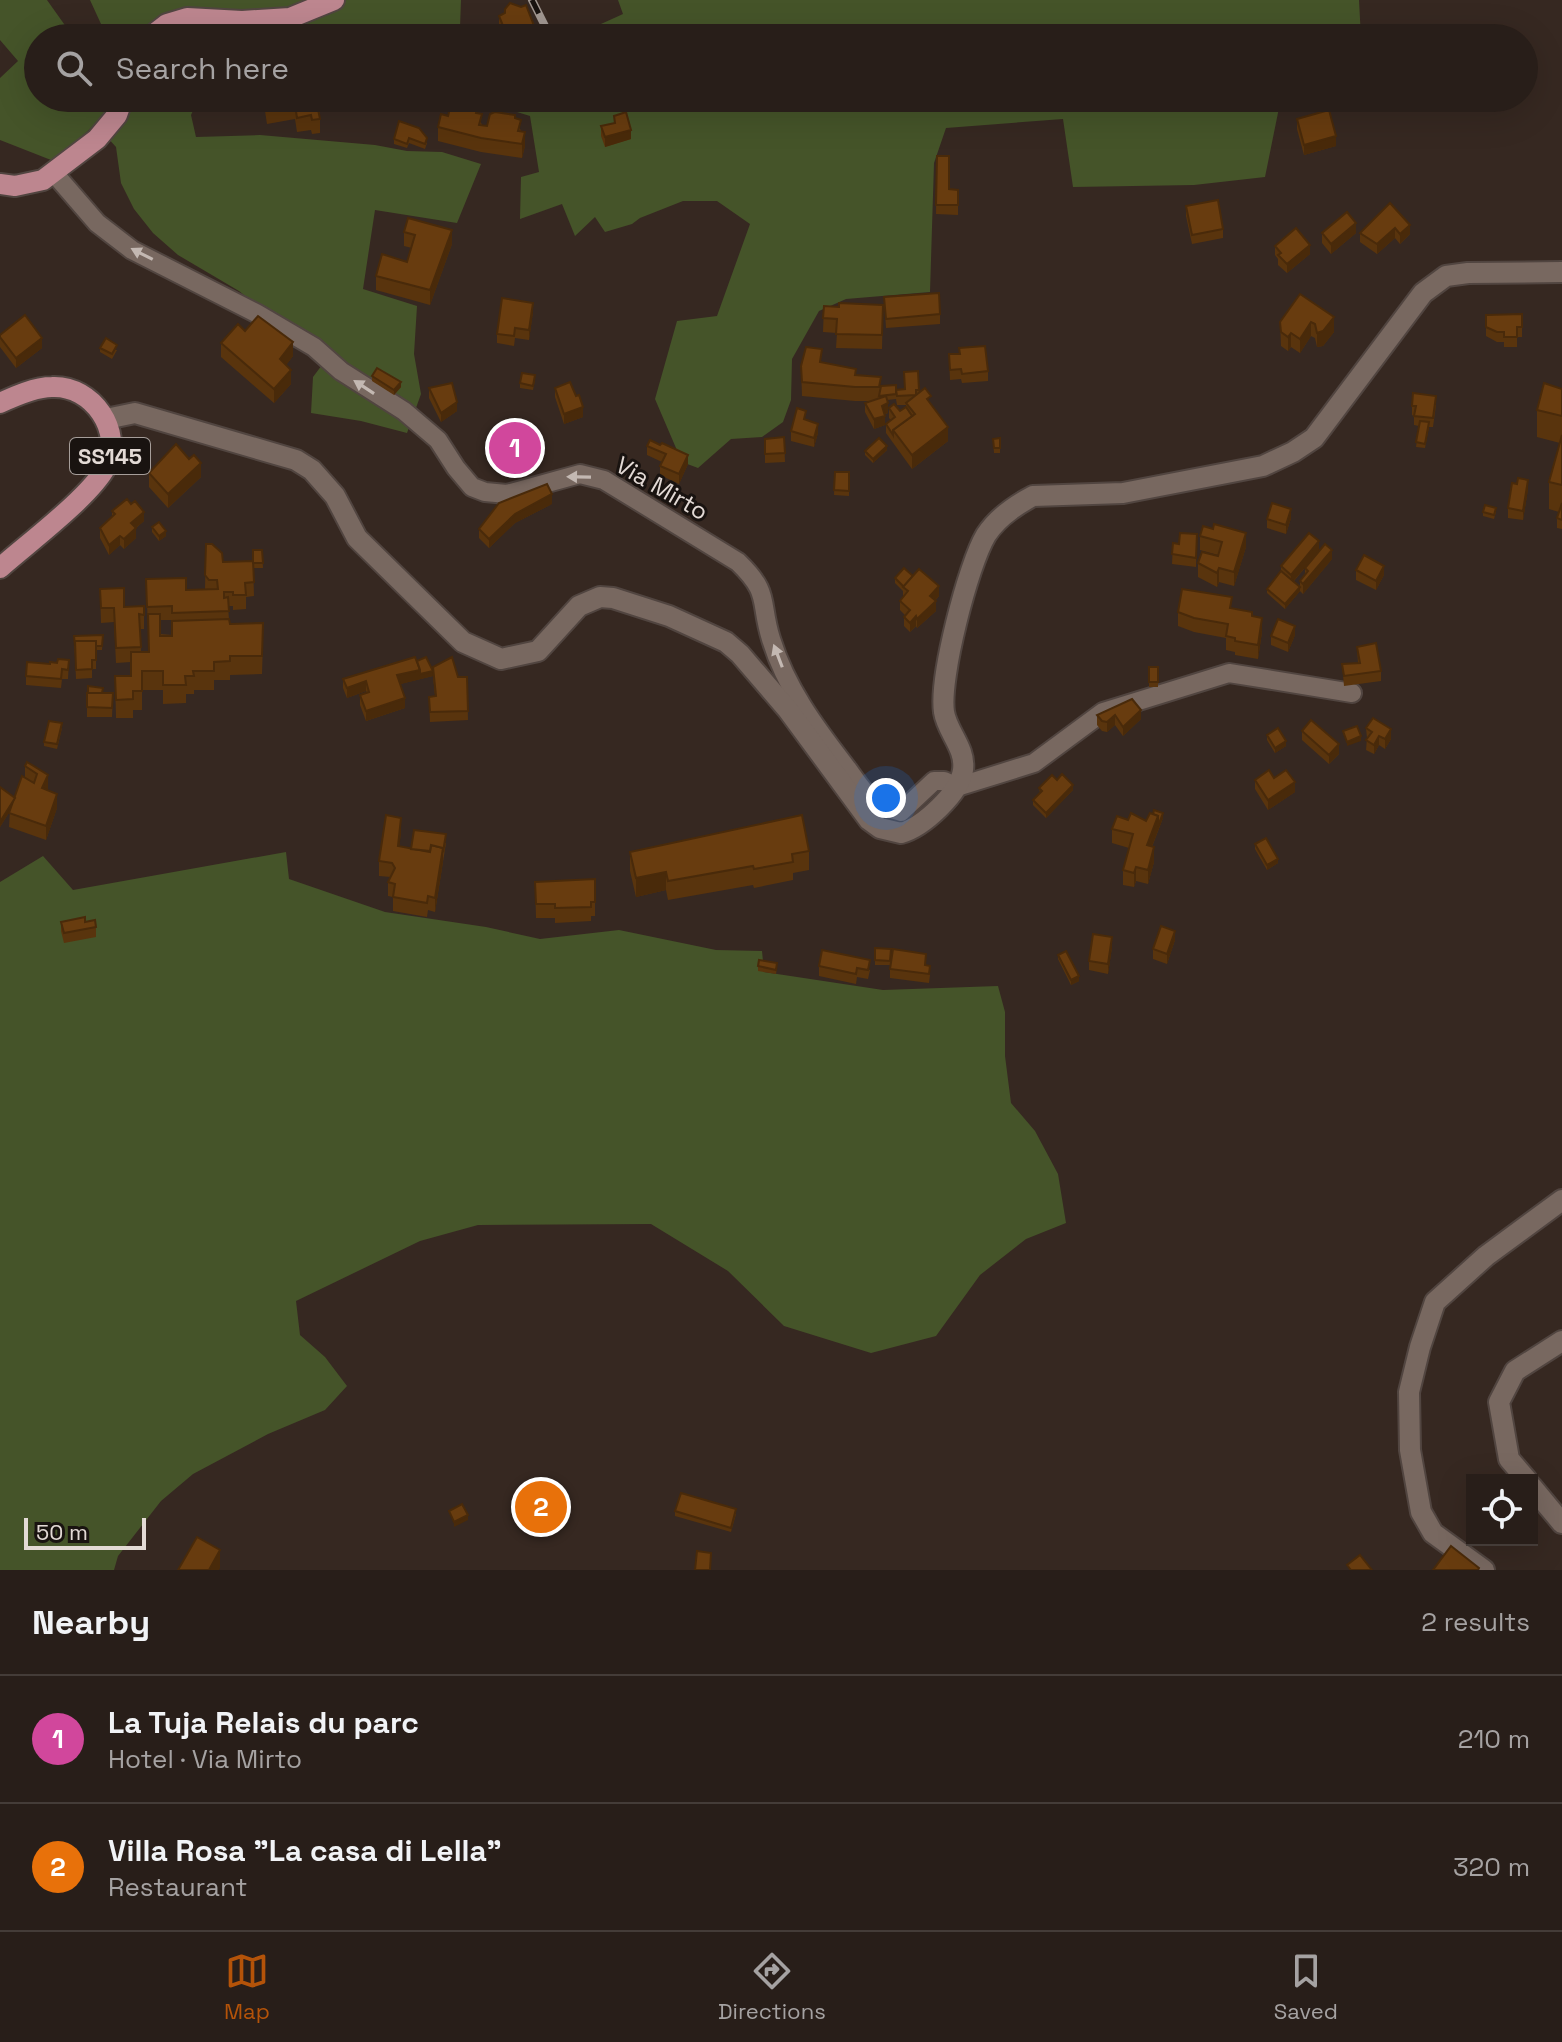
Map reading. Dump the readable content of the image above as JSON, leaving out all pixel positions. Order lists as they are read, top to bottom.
{
  "streets": {
    "main road": ["SS145"],
    "street": ["Via Mirto"]
  },
  "one_way": ["Via Mirto"],
  "scale_bar": "50 m",
  "page": {
    "search": "Search here",
    "pins": ["1", "2"],
    "scale": "50 m",
    "heading": ["Nearby", "2 results"],
    "list": [
      {
        "mark": "1",
        "name": "La Tuja Relais du parc",
        "note": "Hotel · Via Mirto",
        "value": "210 m"
      },
      {
        "mark": "2",
        "name": "Villa Rosa \"La casa di Lella\"",
        "note": "Restaurant",
        "value": "320 m"
      }
    ],
    "nav": ["Map", "Directions", "Saved"]
  }
}
